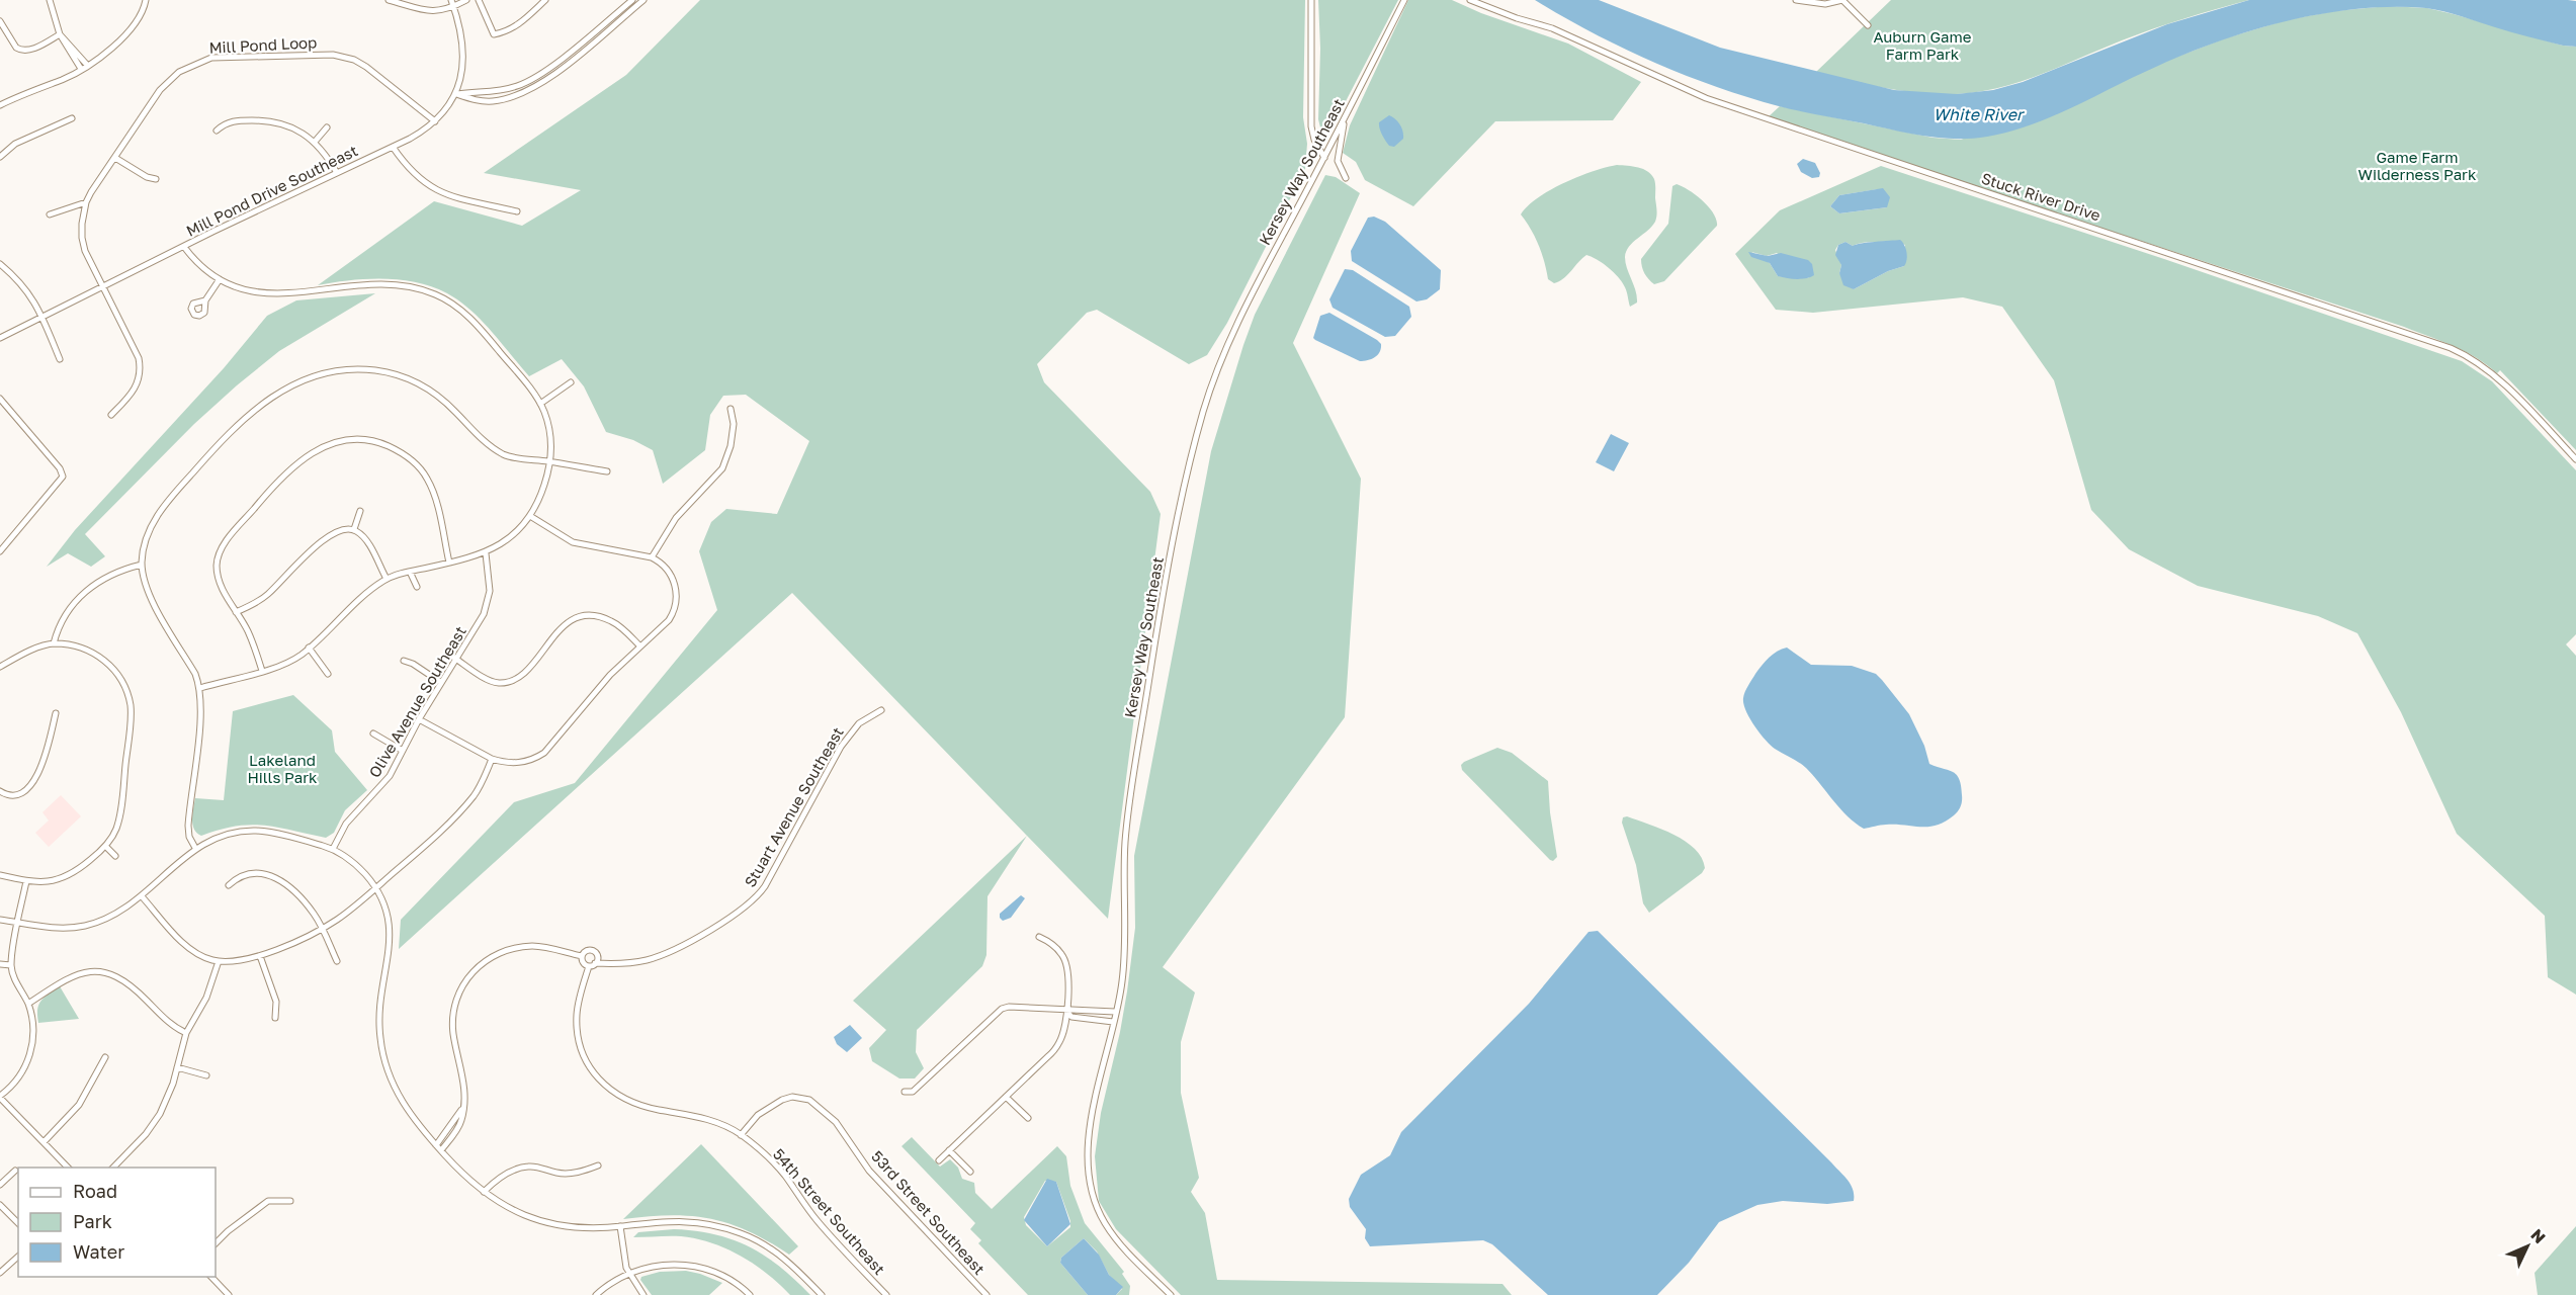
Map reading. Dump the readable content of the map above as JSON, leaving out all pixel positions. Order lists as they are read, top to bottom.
{
  "streets": {
    "street": [
      "Mill Pond Loop",
      "Kersey Way Southeast",
      "Mill Pond Drive Southeast",
      "Stuck River Drive",
      "Olive Avenue Southeast",
      "Stuart Avenue Southeast",
      "54th Street Southeast",
      "53rd Street Southeast"
    ]
  },
  "crossings": [
    ["Mill Pond Loop", "Mill Pond Drive Southeast"],
    ["Stuart Avenue Southeast", "54th Street Southeast"],
    ["54th Street Southeast", "53rd Street Southeast"]
  ],
  "water": ["White River"],
  "parks": ["Auburn Game Farm Park", "Game Farm Wilderness Park", "Lakeland Hills Park"],
  "legend": ["Road", "Park", "Water"],
  "north": "top right"
}
